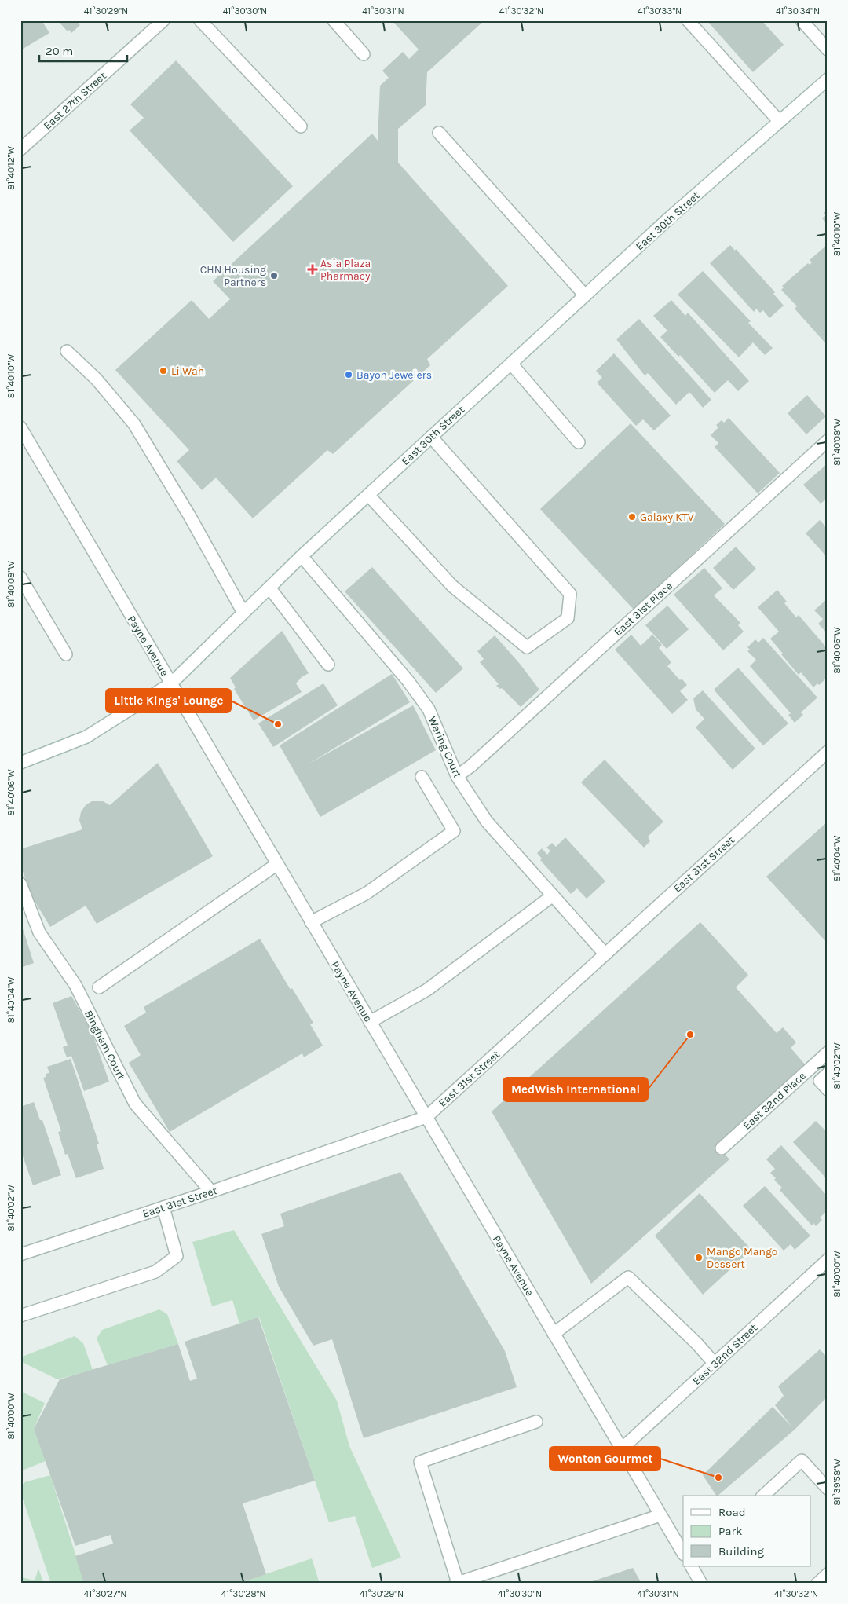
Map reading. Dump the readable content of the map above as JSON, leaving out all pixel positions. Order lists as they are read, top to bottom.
{
  "streets": {
    "street": [
      "East 27th Street",
      "East 30th Street",
      "East 31st Place",
      "Payne Avenue",
      "Waring Court",
      "East 31st Street",
      "Bingham Court",
      "East 32nd Place",
      "East 32nd Street"
    ]
  },
  "crossings": [
    ["East 30th Street", "Payne Avenue"],
    ["East 30th Street", "Waring Court"],
    ["East 31st Place", "Waring Court"],
    ["Payne Avenue", "East 31st Street"],
    ["Payne Avenue", "East 32nd Street"],
    ["Waring Court", "East 31st Street"],
    ["East 31st Street", "Bingham Court"]
  ],
  "places": {
    "health": ["Asia Plaza Pharmacy"],
    "other": [
      "CHN Housing Partners",
      "Li Wah",
      "Bayon Jewelers",
      "Galaxy KTV",
      "Little Kings' Lounge",
      "MedWish International",
      "Mango Mango Dessert",
      "Wonton Gourmet"
    ]
  },
  "legend": ["Road", "Park", "Building"],
  "scale_bar": "20 m",
  "coordinates": [
    "41°30'29\"N",
    "41°30'30\"N",
    "41°30'31\"N",
    "41°30'32\"N",
    "41°30'33\"N",
    "41°30'34\"N",
    "81°40'12\"W",
    "81°40'10\"W",
    "81°40'08\"W",
    "81°40'06\"W",
    "81°40'04\"W",
    "81°40'02\"W",
    "81°40'00\"W",
    "81°39'58\"W",
    "41°30'27\"N",
    "41°30'28\"N"
  ]
}
